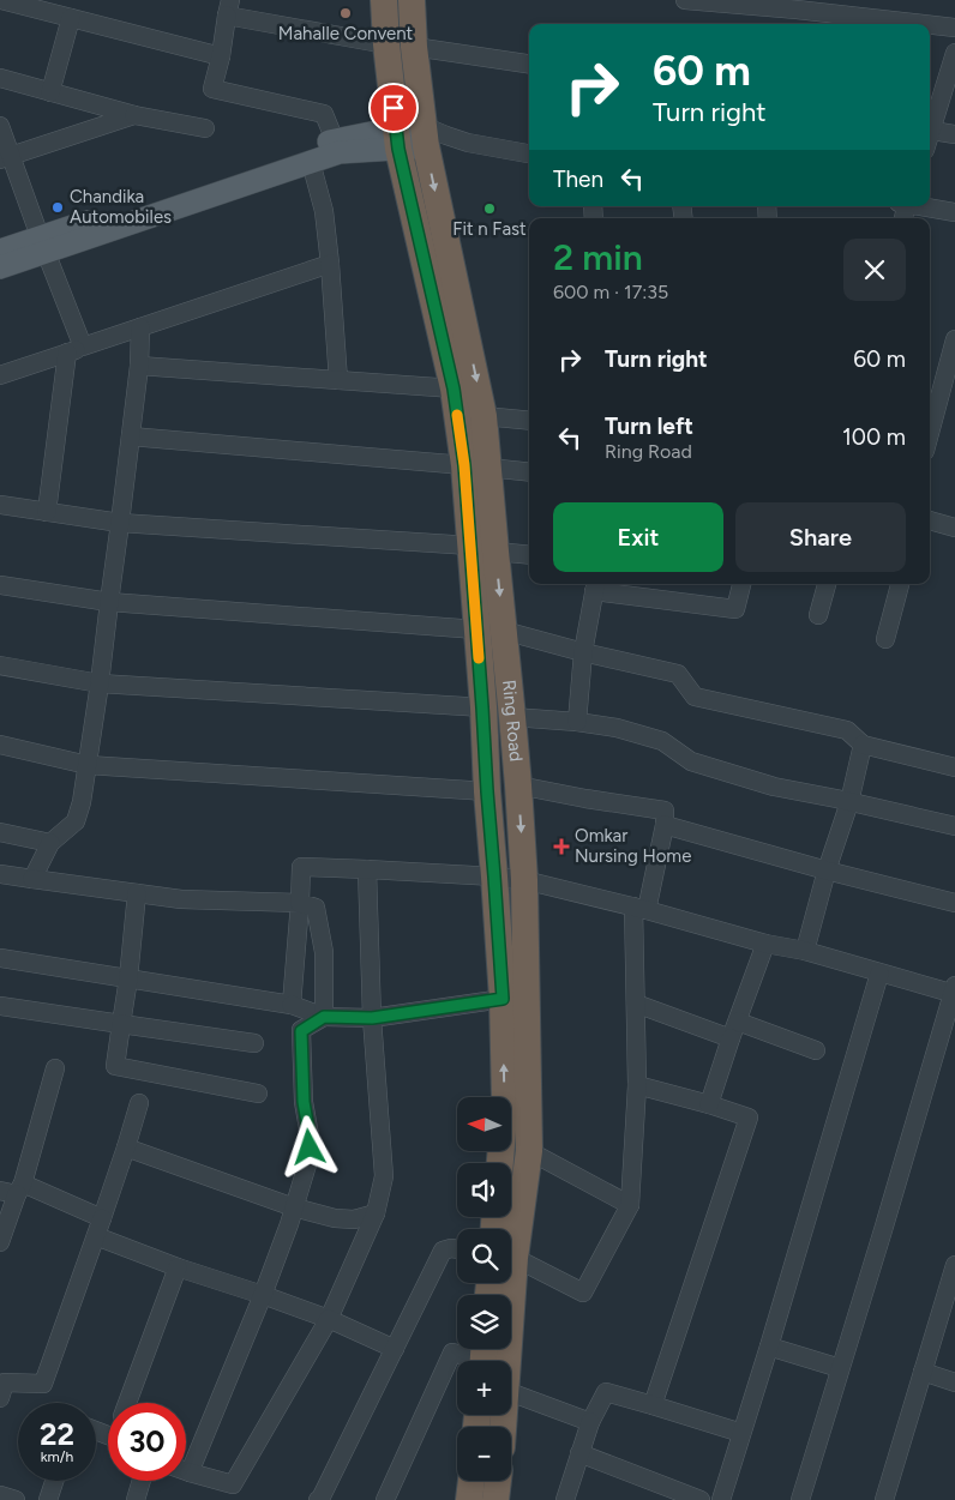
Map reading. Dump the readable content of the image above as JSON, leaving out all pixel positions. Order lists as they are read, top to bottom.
{
  "streets": {
    "highway": ["Ring Road"]
  },
  "places": {
    "other": ["Mahalle Convent", "Chandika Automobiles", "Fit n Fast"],
    "health": ["Omkar Nursing Home"]
  },
  "north": "left",
  "page": {
    "turn": ["60 m", "Turn right"],
    "then": "Then",
    "heading": ["2 min", "600 m · 17:35"],
    "list": [
      {
        "name": "Turn right",
        "value": "60 m"
      },
      {
        "name": "Turn left",
        "note": "Ring Road",
        "value": "100 m"
      }
    ],
    "buttons": ["Exit", "Share"],
    "map_buttons": ["+", "−"],
    "speed": "22 km/h",
    "limit": "30"
  }
}
